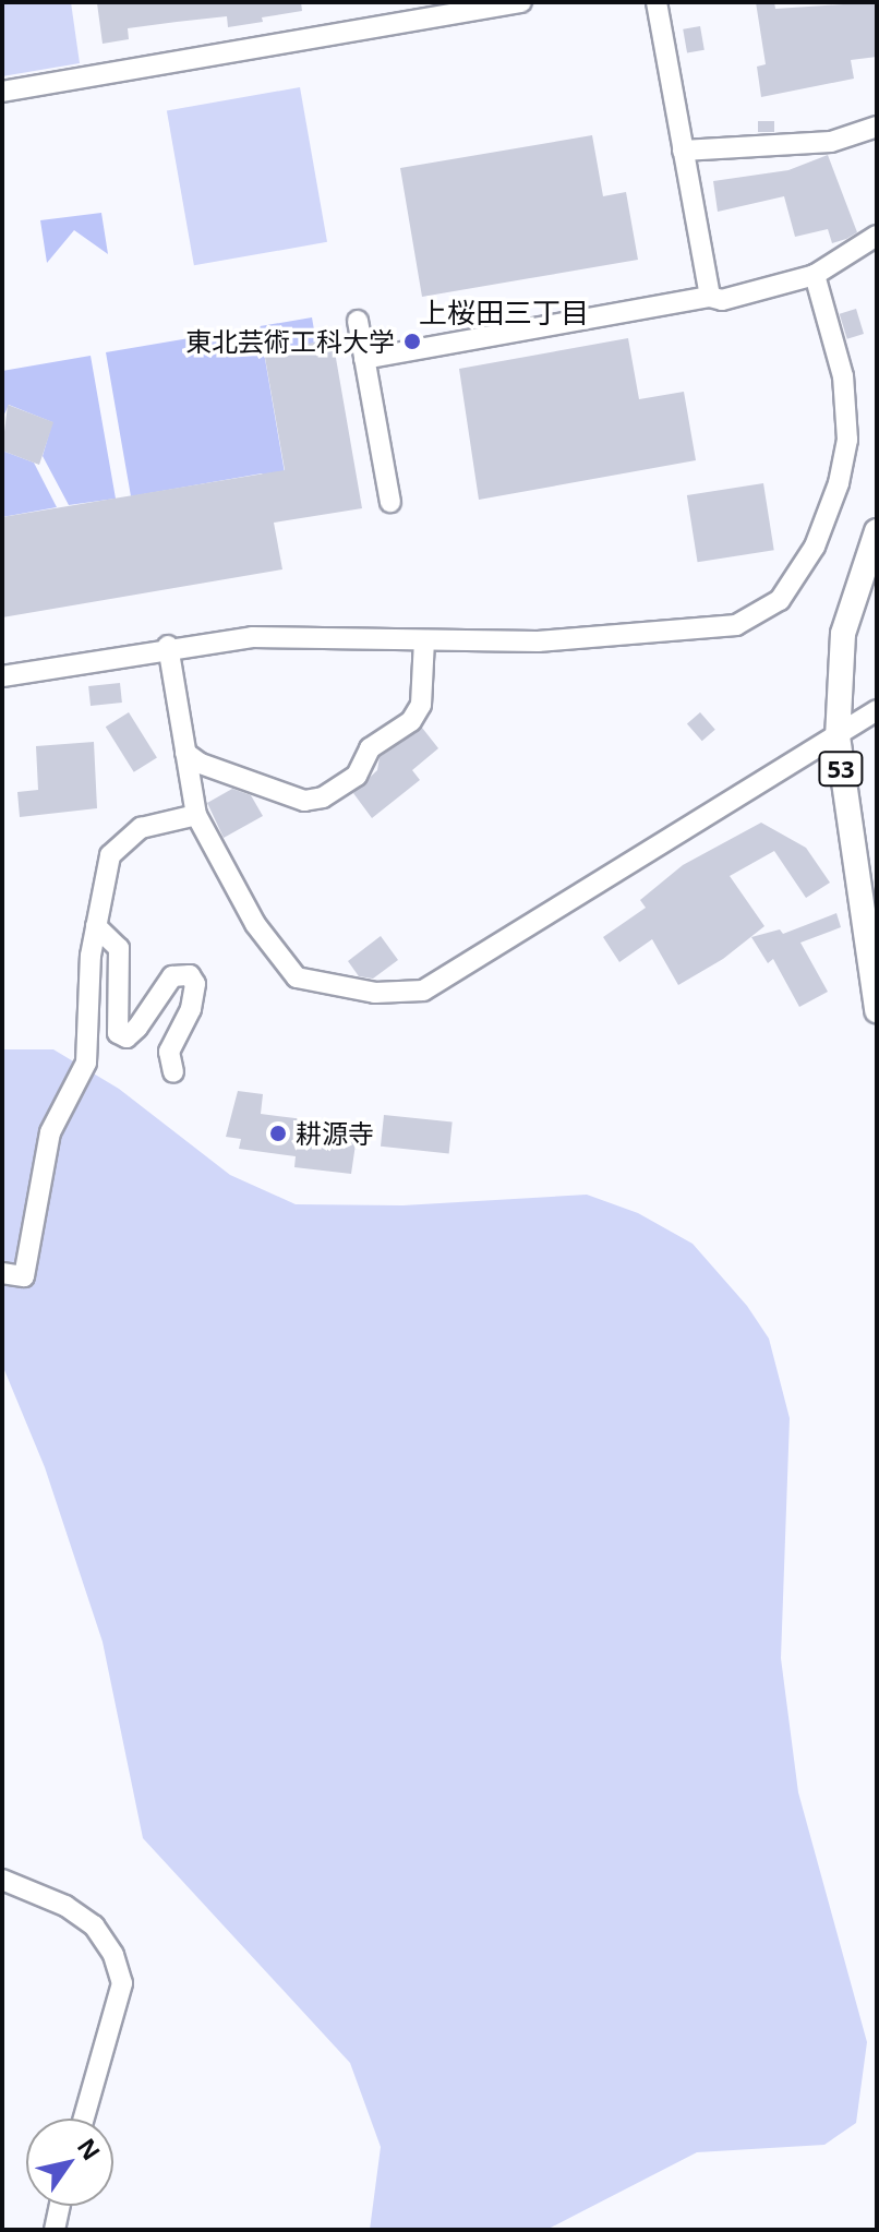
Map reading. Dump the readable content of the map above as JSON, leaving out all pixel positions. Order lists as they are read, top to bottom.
{
  "streets": {
    "main road": ["53"]
  },
  "districts": ["上桜田三丁目"],
  "places": ["東北芸術工科大学", "耕源寺"],
  "north": "top right"
}
